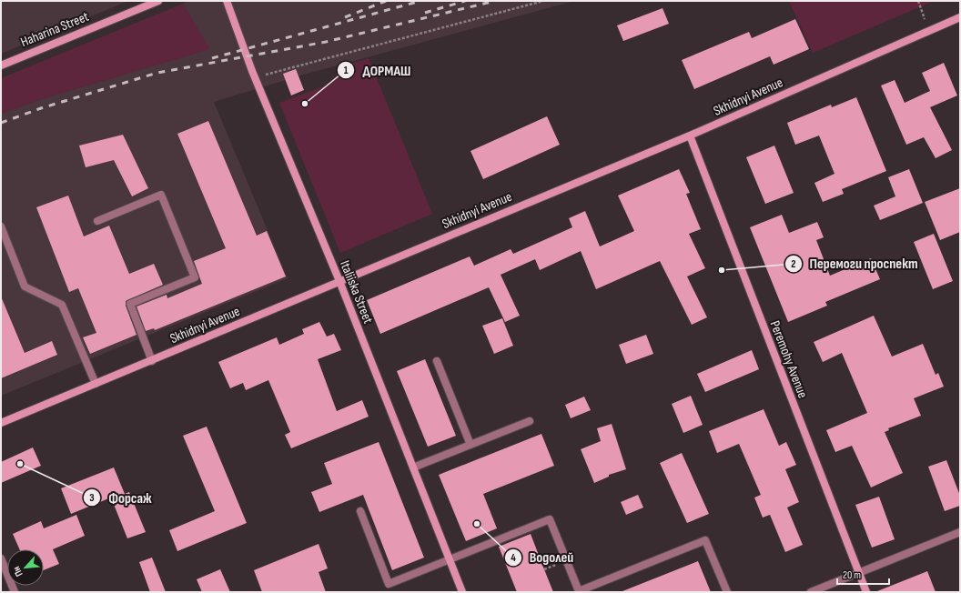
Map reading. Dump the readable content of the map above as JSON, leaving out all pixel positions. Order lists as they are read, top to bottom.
{
  "streets": {
    "main road": [
      "Haharina Street",
      "Skhidnyi Avenue",
      "Italiiska Street",
      "Peremohy Avenue"
    ]
  },
  "crossings": [
    ["Skhidnyi Avenue", "Italiiska Street"],
    ["Skhidnyi Avenue", "Peremohy Avenue"]
  ],
  "places": [
    "ДОРМАШ",
    "Перемоги проспект",
    "Форсаж",
    "Водолей"
  ],
  "scale_bar": "20 m",
  "north": "bottom left"
}
